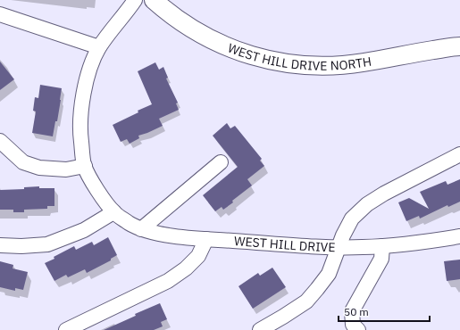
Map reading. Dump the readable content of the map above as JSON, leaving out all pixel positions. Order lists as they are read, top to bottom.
{
  "streets": {
    "street": ["WEST HILL DRIVE NORTH", "WEST HILL DRIVE"]
  },
  "scale_bar": "50 m"
}
